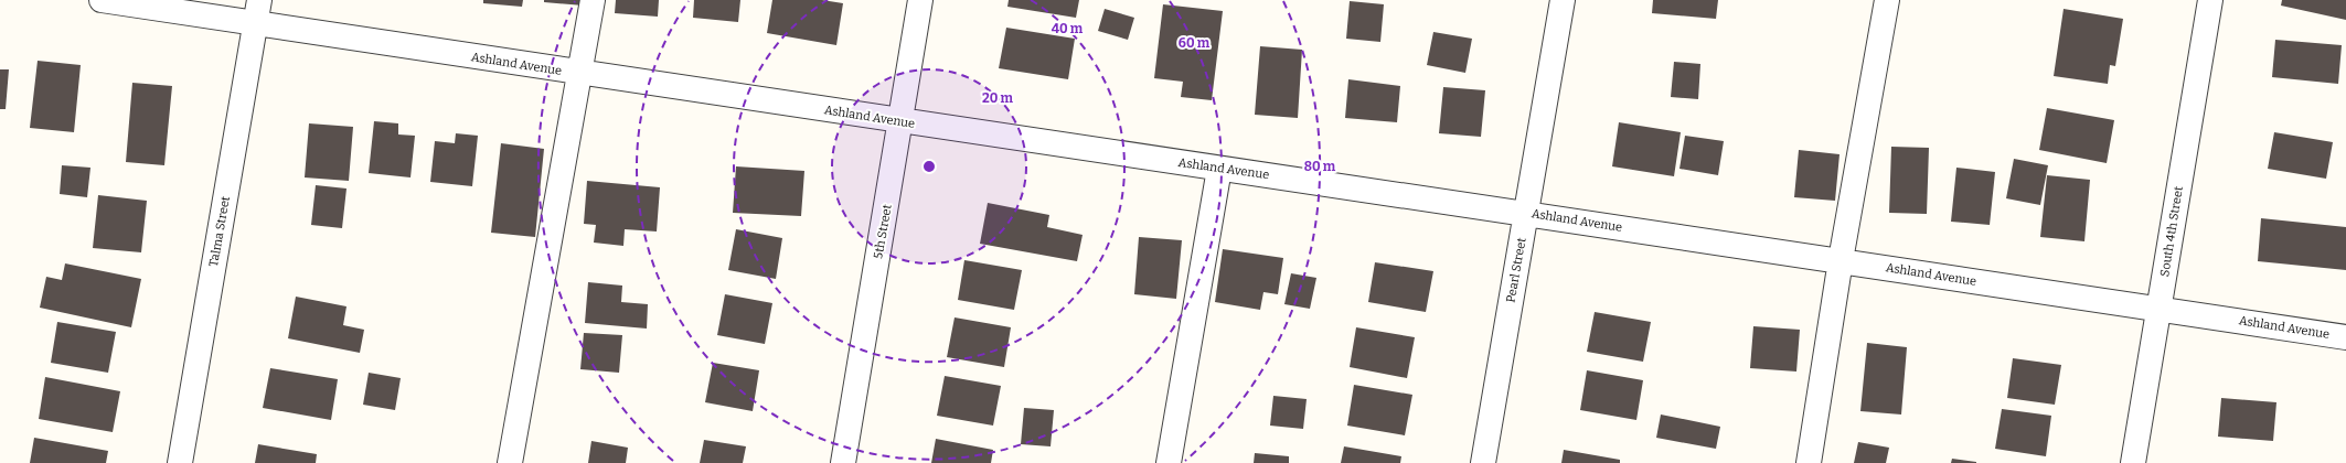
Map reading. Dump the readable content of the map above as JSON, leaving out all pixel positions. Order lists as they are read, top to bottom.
{
  "streets": {
    "street": [
      "Ashland Avenue",
      "Talma Street",
      "5th Street",
      "South 4th Street",
      "Pearl Street"
    ]
  },
  "crossings": [
    ["Ashland Avenue", "Talma Street"],
    ["Ashland Avenue", "5th Street"],
    ["Ashland Avenue", "South 4th Street"],
    ["Ashland Avenue", "Pearl Street"]
  ],
  "rings": [
    "40 m",
    "60 m",
    "20 m",
    "80 m"
  ]
}
